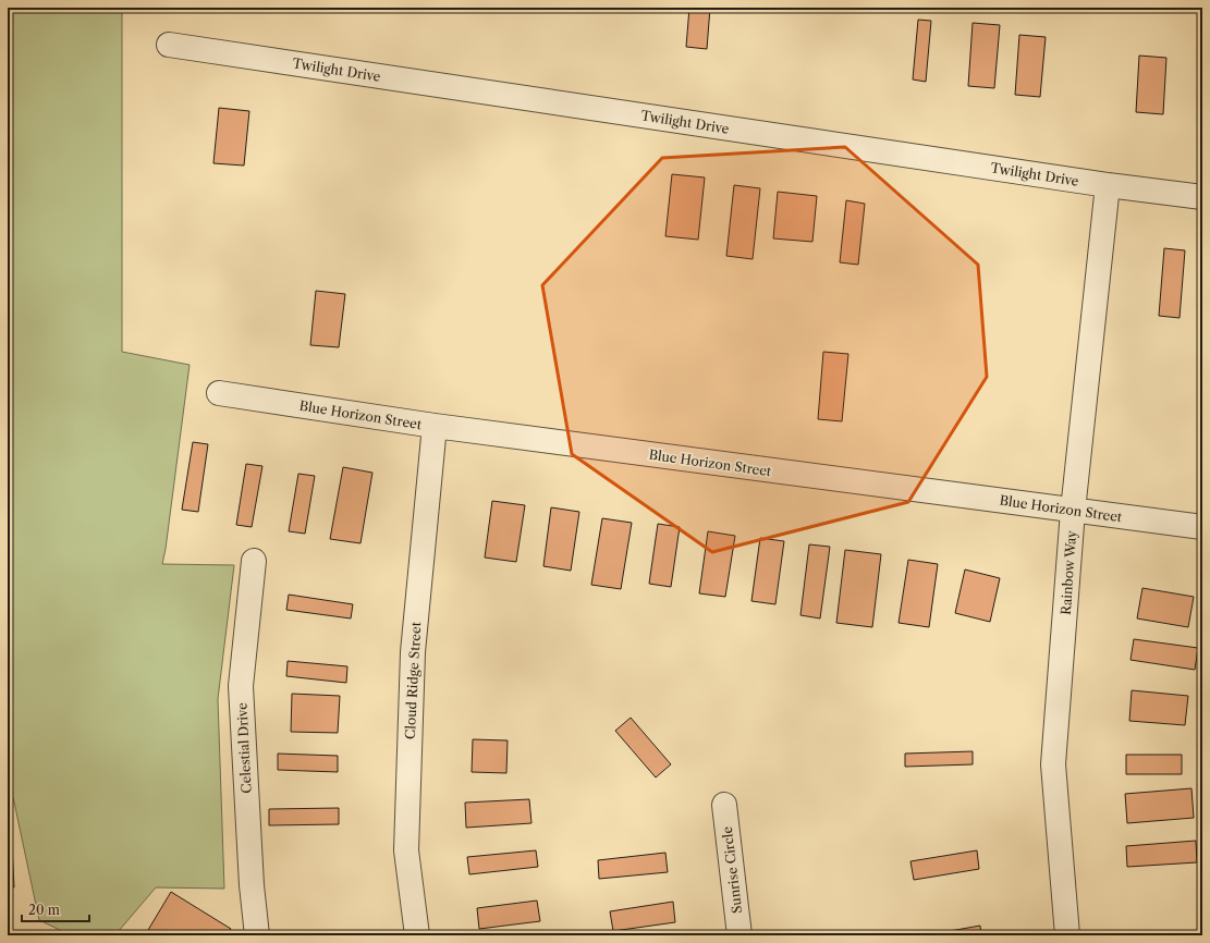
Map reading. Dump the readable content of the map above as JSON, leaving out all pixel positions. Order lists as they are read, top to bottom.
{
  "streets": {
    "street": [
      "Twilight Drive",
      "Blue Horizon Street",
      "Rainbow Way",
      "Cloud Ridge Street",
      "Celestial Drive",
      "Sunrise Circle"
    ]
  },
  "crossings": [
    ["Twilight Drive", "Rainbow Way"],
    ["Blue Horizon Street", "Rainbow Way"],
    ["Blue Horizon Street", "Cloud Ridge Street"]
  ],
  "scale_bar": "20 m"
}
